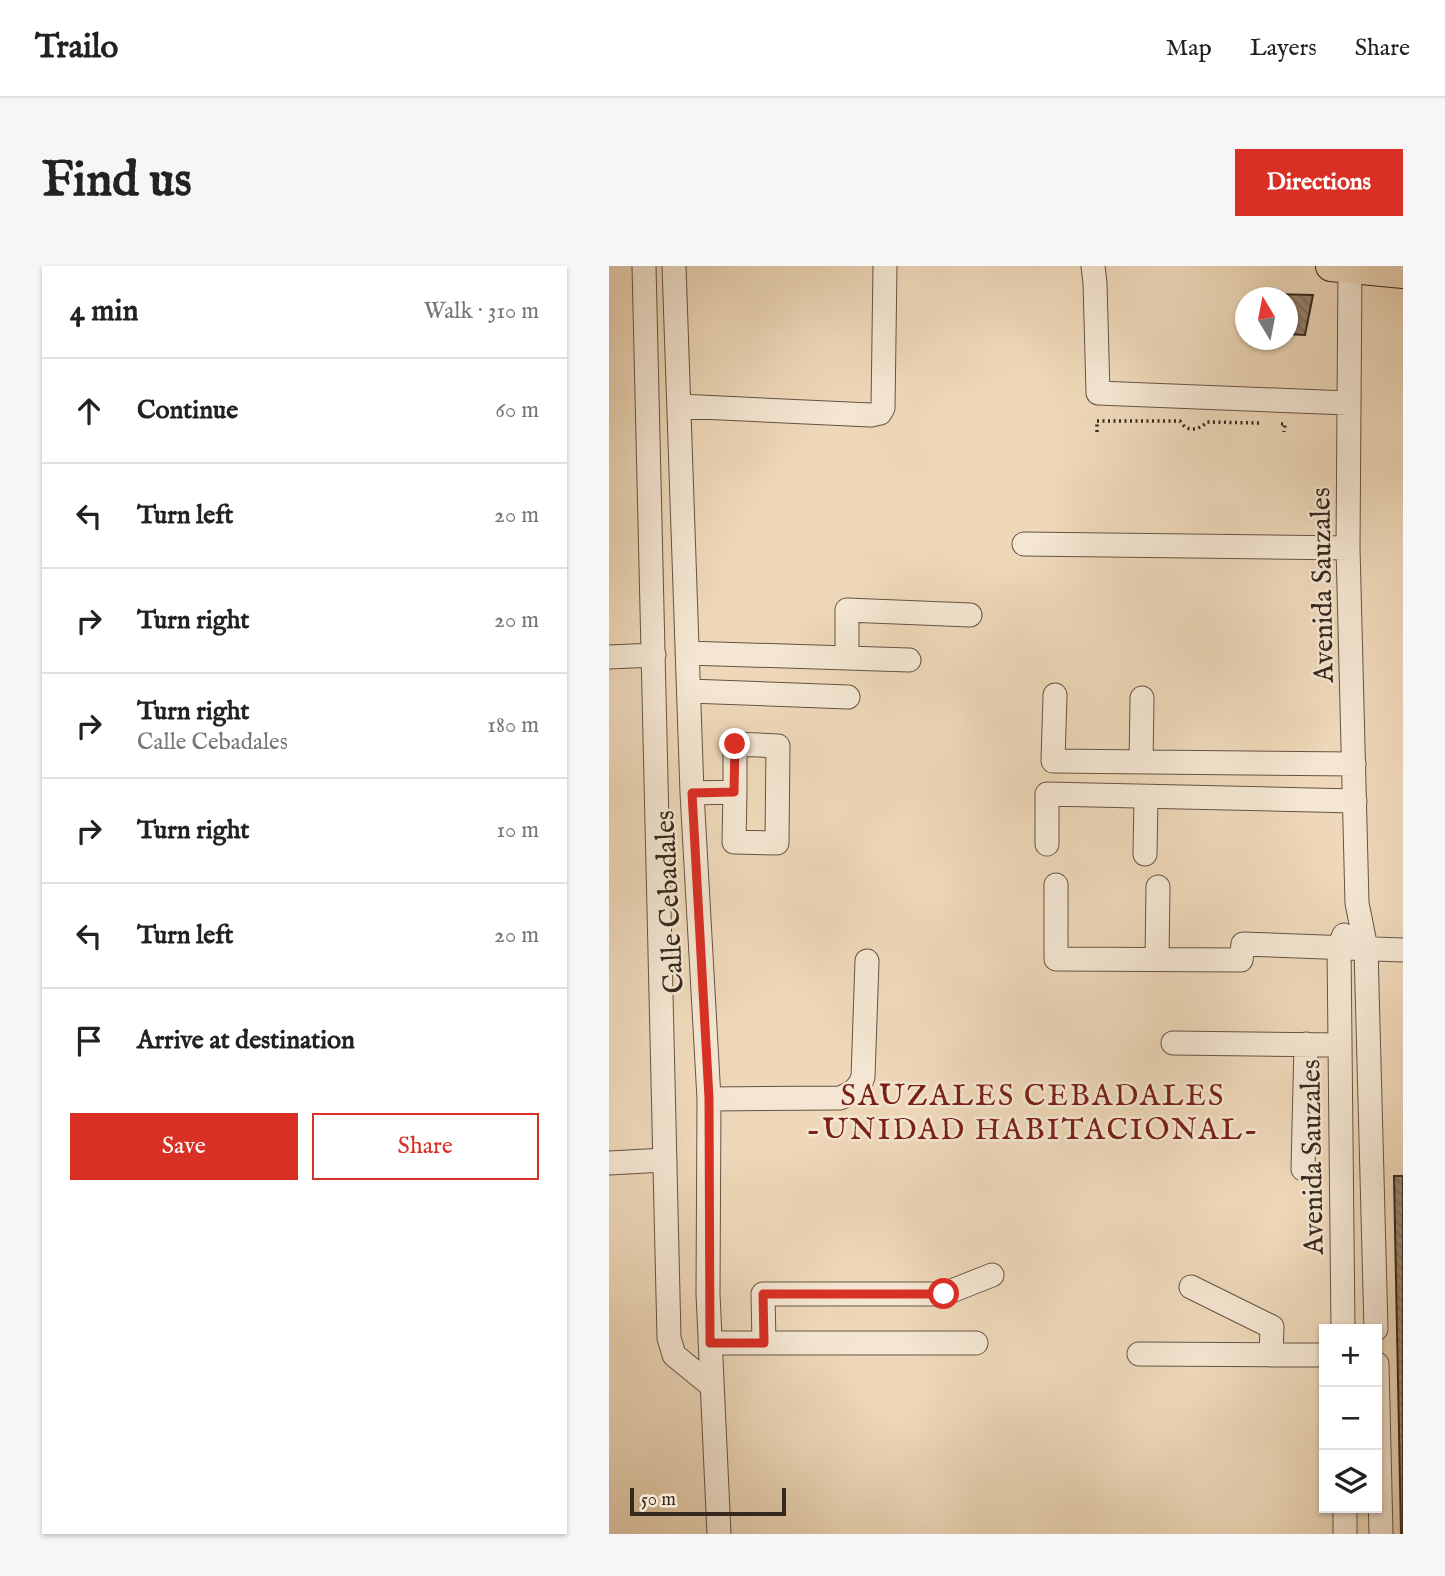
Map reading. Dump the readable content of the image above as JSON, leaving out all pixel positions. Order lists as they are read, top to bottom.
{
  "streets": {
    "street": ["Avenida Sauzales", "Calle Cebadales"]
  },
  "districts": ["SAUZALES CEBADALES -UNIDAD HABITACIONAL-"],
  "scale_bar": "50 m",
  "north": "top",
  "page": {
    "header": "Trailo",
    "nav": ["Map", "Layers", "Share"],
    "buttons": [
      "Directions",
      ["Save", "Share"]
    ],
    "title": "Find us",
    "heading": ["4 min", "Walk · 310 m"],
    "list": [
      ["Continue", "60 m"],
      ["Turn left", "20 m"],
      ["Turn right", "20 m"],
      ["Turn right", "Calle Cebadales", "180 m"],
      ["Turn right", "10 m"],
      ["Turn left", "20 m"],
      "Arrive at destination"
    ],
    "map_buttons": ["+", "−"],
    "scale": "50 m"
  }
}
